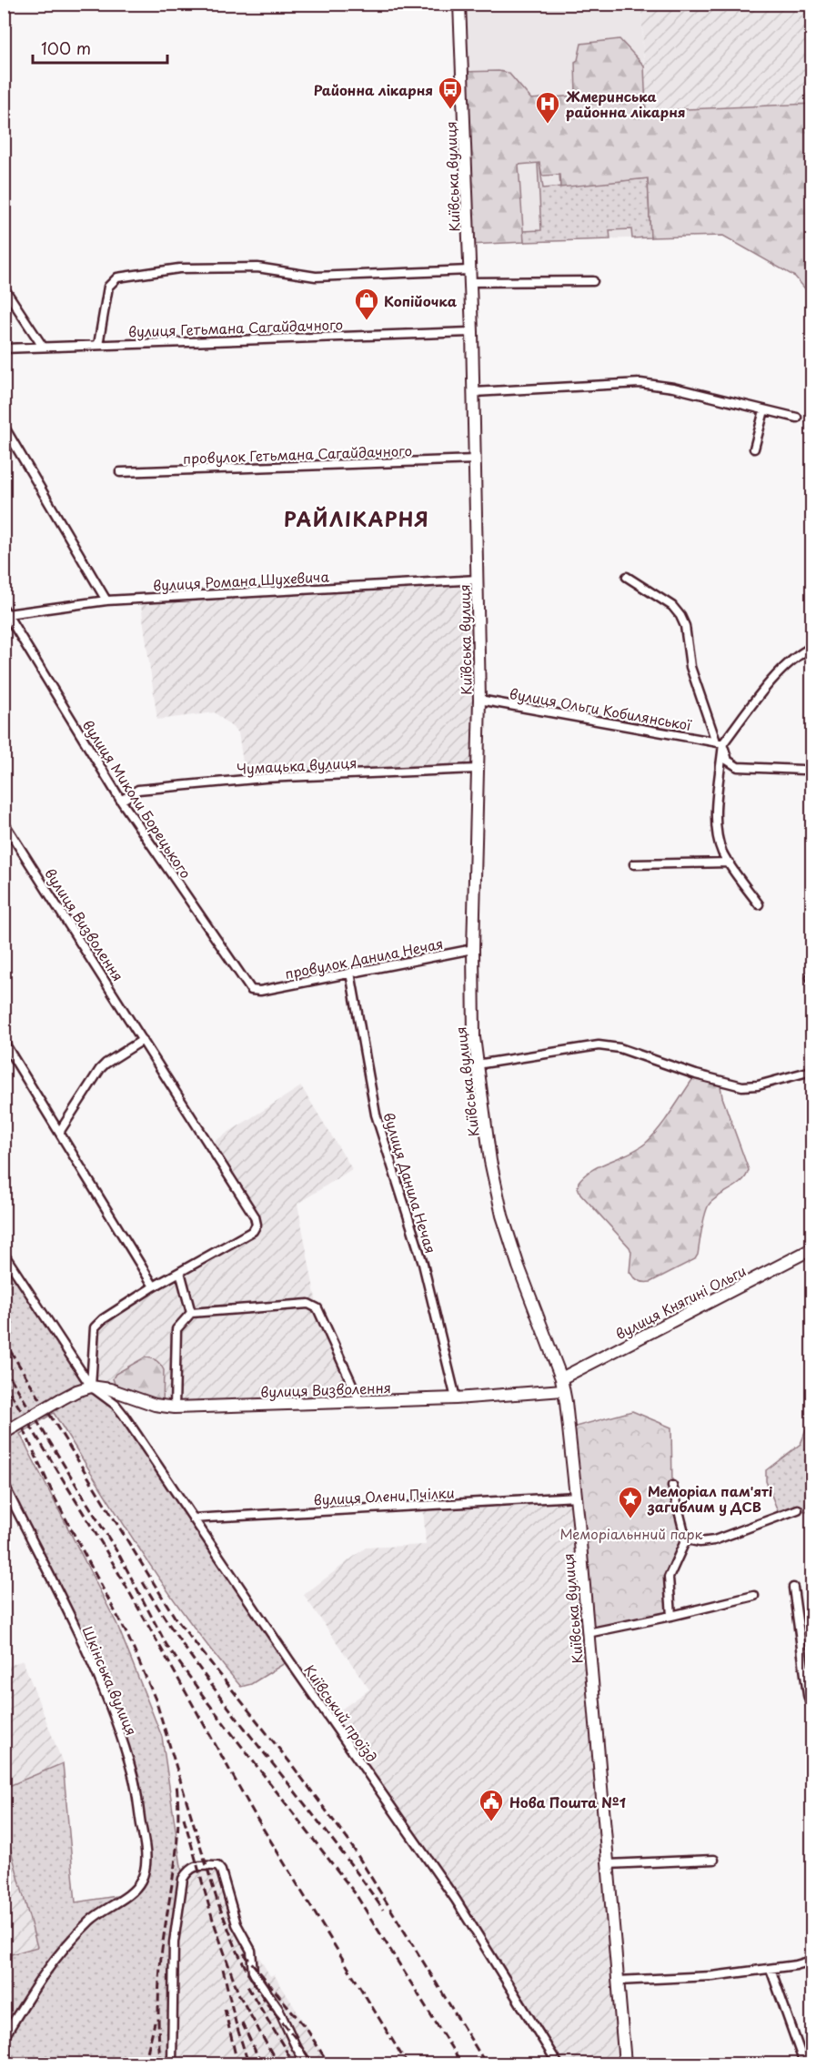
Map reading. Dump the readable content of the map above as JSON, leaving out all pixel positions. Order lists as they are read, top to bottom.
{
  "streets": {
    "street": [
      "Київська вулиця",
      "вулиця Гетьмана Сагайдачного",
      "провулок Гетьмана Сагайдачного",
      "вулиця Романа Шухевича",
      "вулиця Ольги Кобилянської",
      "Чумацька вулиця",
      "вулиця Миколи Борецького",
      "вулиця Визволення",
      "провулок Данила Нечая",
      "вулиця Данила Нечая",
      "вулиця Княгині Ольги",
      "вулиця Олени Пчілки",
      "Шкінська вулиця",
      "Київський проїзд"
    ]
  },
  "crossings": [
    ["Київська вулиця", "вулиця Гетьмана Сагайдачного"],
    ["Київська вулиця", "провулок Гетьмана Сагайдачного"],
    ["Київська вулиця", "вулиця Романа Шухевича"],
    ["Київська вулиця", "вулиця Ольги Кобилянської"],
    ["Київська вулиця", "Чумацька вулиця"],
    ["Київська вулиця", "вулиця Визволення"],
    ["Київська вулиця", "провулок Данила Нечая"],
    ["Київська вулиця", "вулиця Княгині Ольги"],
    ["Київська вулиця", "вулиця Олени Пчілки"],
    ["вулиця Романа Шухевича", "вулиця Миколи Борецького"],
    ["Чумацька вулиця", "вулиця Миколи Борецького"],
    ["вулиця Миколи Борецького", "провулок Данила Нечая"],
    ["вулиця Визволення", "вулиця Данила Нечая"],
    ["вулиця Визволення", "Київський проїзд"],
    ["провулок Данила Нечая", "вулиця Данила Нечая"],
    ["вулиця Олени Пчілки", "Київський проїзд"]
  ],
  "districts": ["РАЙЛІКАРНЯ"],
  "parks": ["Меморіальнний парк"],
  "places": {
    "bus stop": ["Районна лікарня"],
    "hospital": ["Жмеринська районна лікарня"],
    "shop": ["Копійочка"],
    "place": ["Меморіал пам'яті загиблим у ДСВ"],
    "public building": ["Нова Пошта №1"]
  },
  "scale_bar": "100 m"
}
